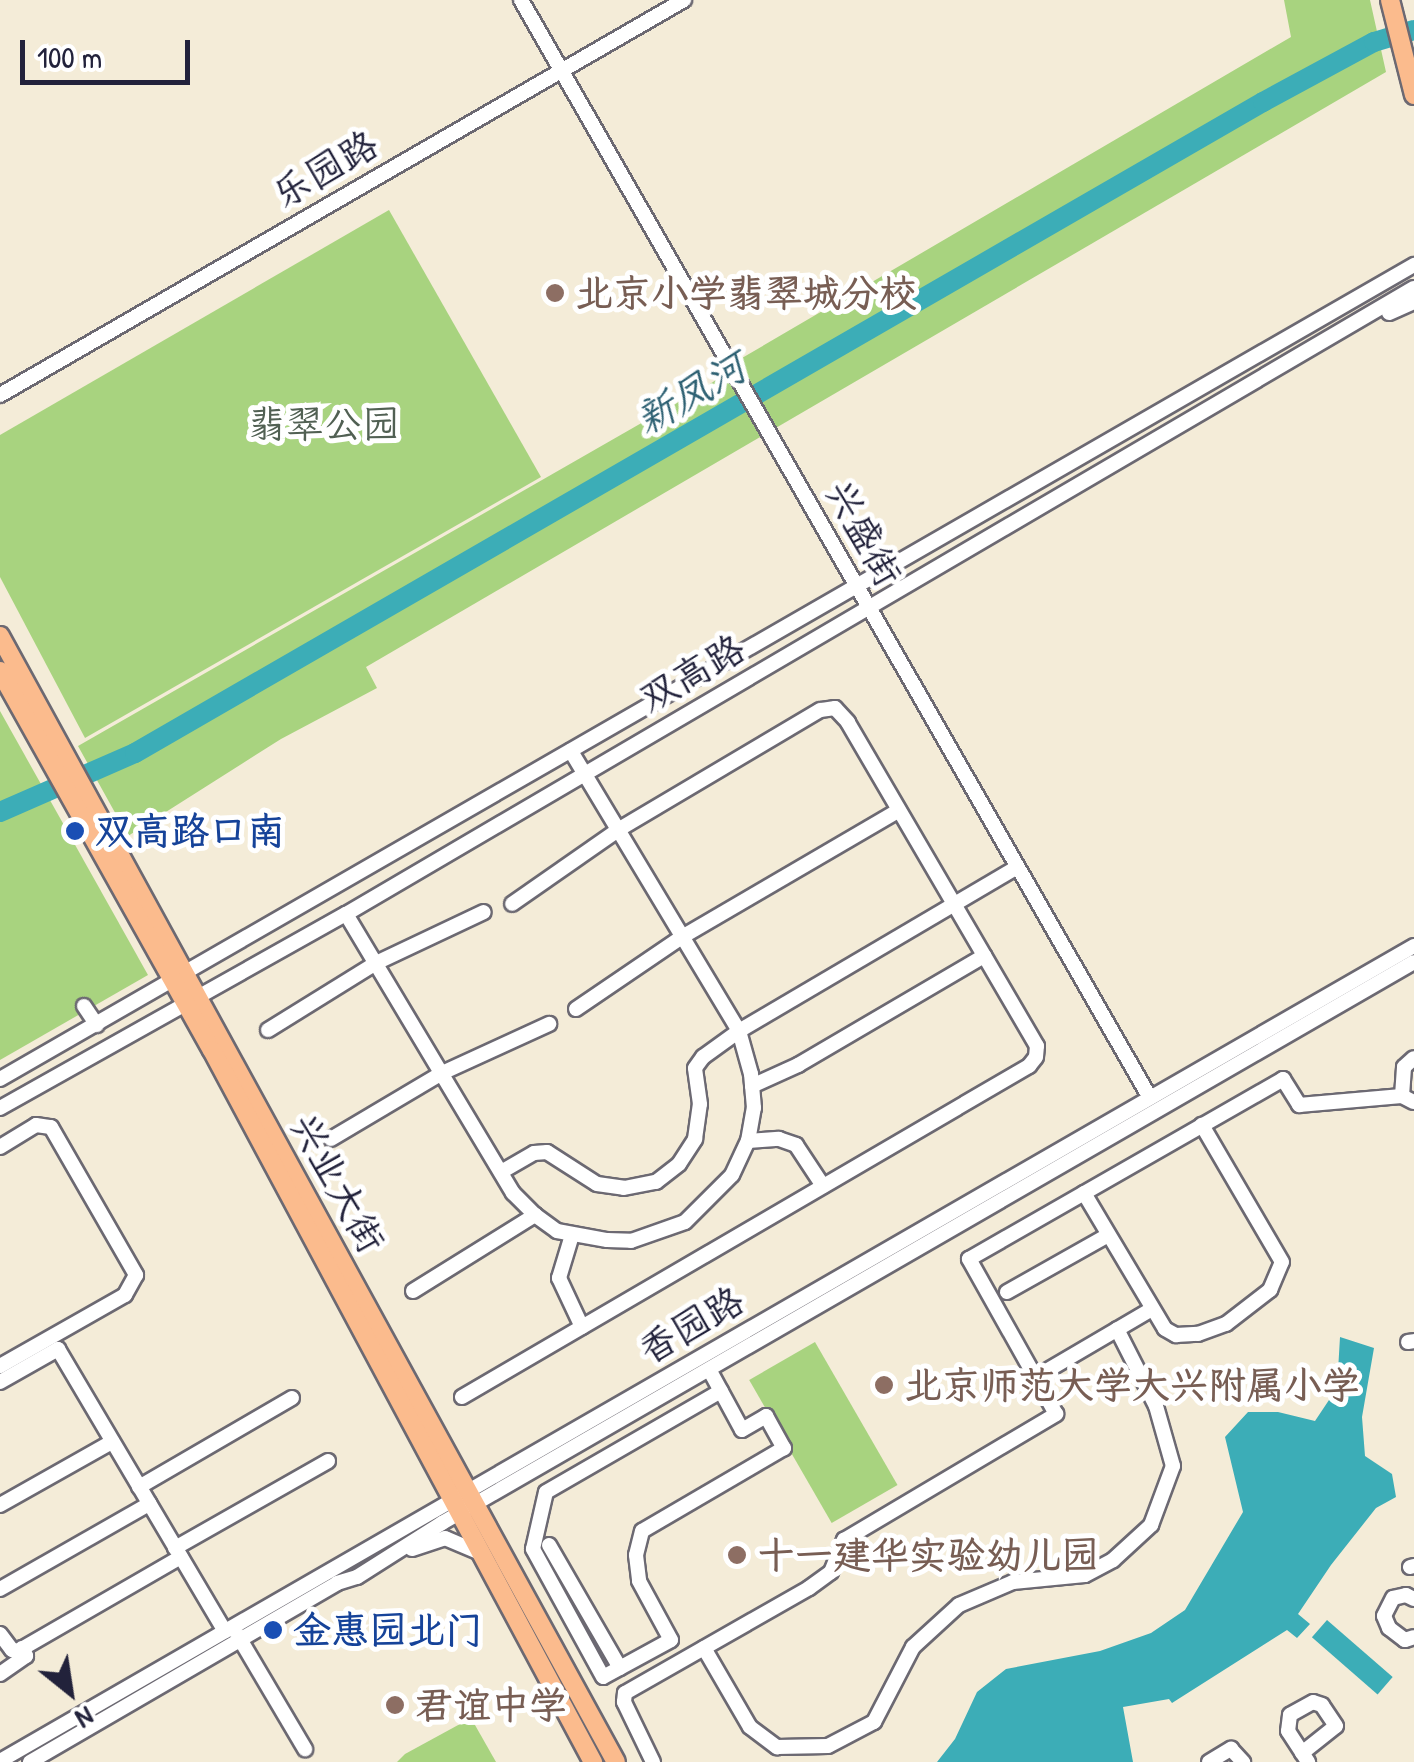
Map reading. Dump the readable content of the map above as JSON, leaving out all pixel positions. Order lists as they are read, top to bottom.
{
  "streets": {
    "main road": ["兴业大街"],
    "street": [
      "乐园路",
      "兴盛街",
      "双高路",
      "香园路"
    ]
  },
  "crossings": [
    ["乐园路", "兴盛街"],
    ["兴盛街", "双高路"],
    ["兴盛街", "香园路"],
    ["双高路", "兴业大街"],
    ["兴业大街", "香园路"]
  ],
  "water": ["新凤河"],
  "parks": ["翡翠公园"],
  "places": [
    "北京小学翡翠城分校",
    "双高路口南",
    "北京师范大学大兴附属小学",
    "十一建华实验幼儿园",
    "金惠园北门",
    "君谊中学"
  ],
  "scale_bar": "100 m",
  "north": "bottom right"
}
